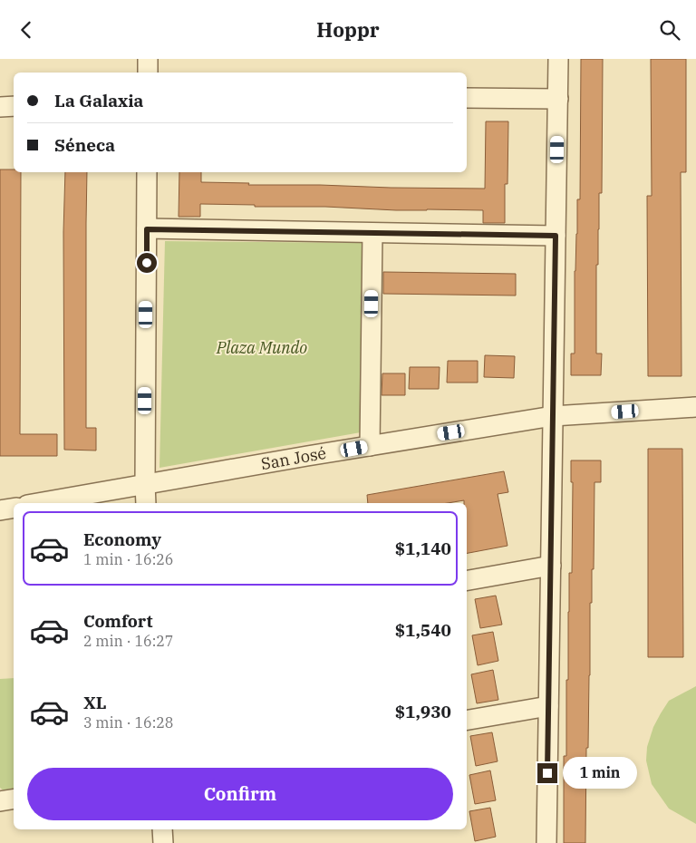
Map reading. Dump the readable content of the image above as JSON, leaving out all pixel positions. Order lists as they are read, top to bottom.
{
  "streets": {
    "street": ["San José"]
  },
  "parks": ["Plaza Mundo"],
  "page": {
    "header": "Hoppr",
    "banner": ["La Galaxia", "Séneca"],
    "list": [
      {
        "name": "Economy",
        "note": "1 min · 16:26",
        "value": "$1,140"
      },
      {
        "name": "Comfort",
        "note": "2 min · 16:27",
        "value": "$1,540"
      },
      {
        "name": "XL",
        "note": "3 min · 16:28",
        "value": "$1,930"
      }
    ],
    "bubble": "1 min",
    "buttons": "Confirm"
  }
}
